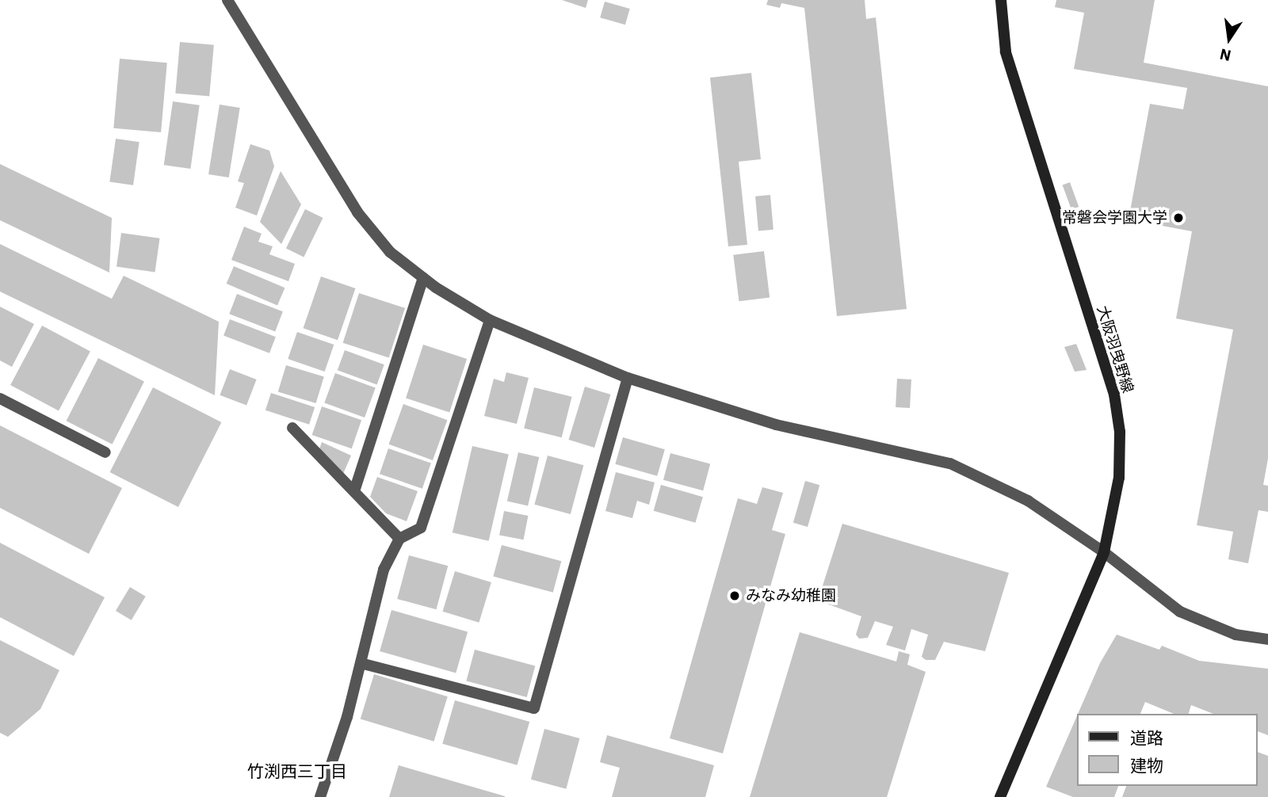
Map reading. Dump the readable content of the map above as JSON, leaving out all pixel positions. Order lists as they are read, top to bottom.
{
  "streets": {
    "main road": ["大阪羽曳野線"]
  },
  "districts": ["竹渕西三丁目"],
  "places": ["常磐会学園大学", "みなみ幼稚園"],
  "legend": ["道路", "建物"],
  "north": "bottom"
}
